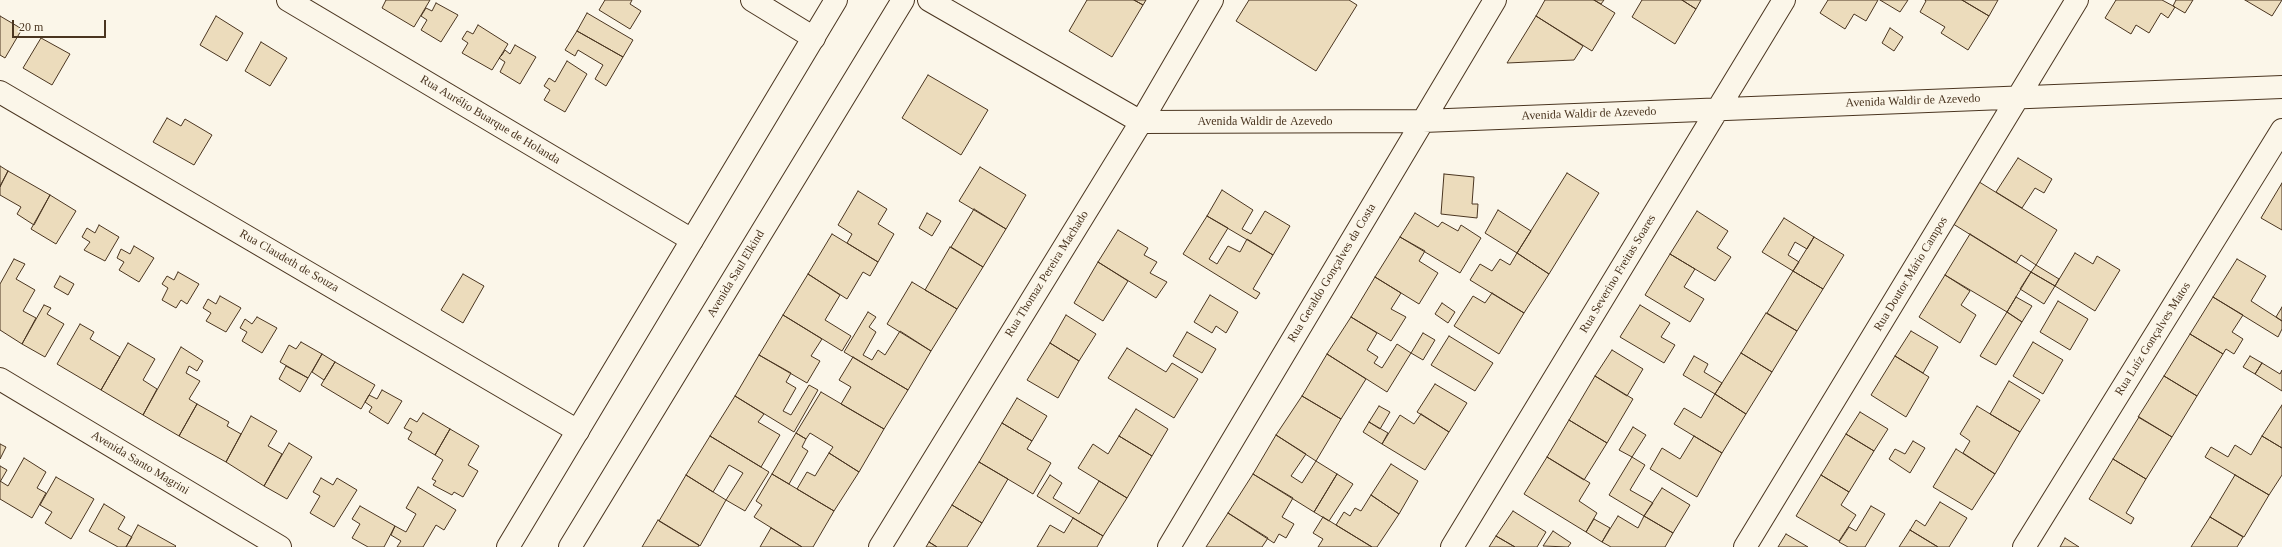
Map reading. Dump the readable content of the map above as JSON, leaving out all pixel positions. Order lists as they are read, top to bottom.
{
  "streets": {
    "street": [
      "Avenida Waldir de Azevedo",
      "Rua Aurélio Buarque de Holanda",
      "Rua Claudeth de Souza",
      "Rua Geraldo Gonçalves da Costa",
      "Avenida Saul Elkind",
      "Rua Thomaz Pereira Machado",
      "Rua Severino Freitas Soares",
      "Rua Doutor Mário Campos",
      "Rua Luíz Gonçalves Matos",
      "Avenida Santo Magrini"
    ]
  },
  "crossings": [
    ["Avenida Waldir de Azevedo", "Rua Geraldo Gonçalves da Costa"],
    ["Avenida Waldir de Azevedo", "Rua Thomaz Pereira Machado"],
    ["Avenida Waldir de Azevedo", "Rua Severino Freitas Soares"],
    ["Avenida Waldir de Azevedo", "Rua Doutor Mário Campos"]
  ],
  "scale_bar": "20 m"
}
